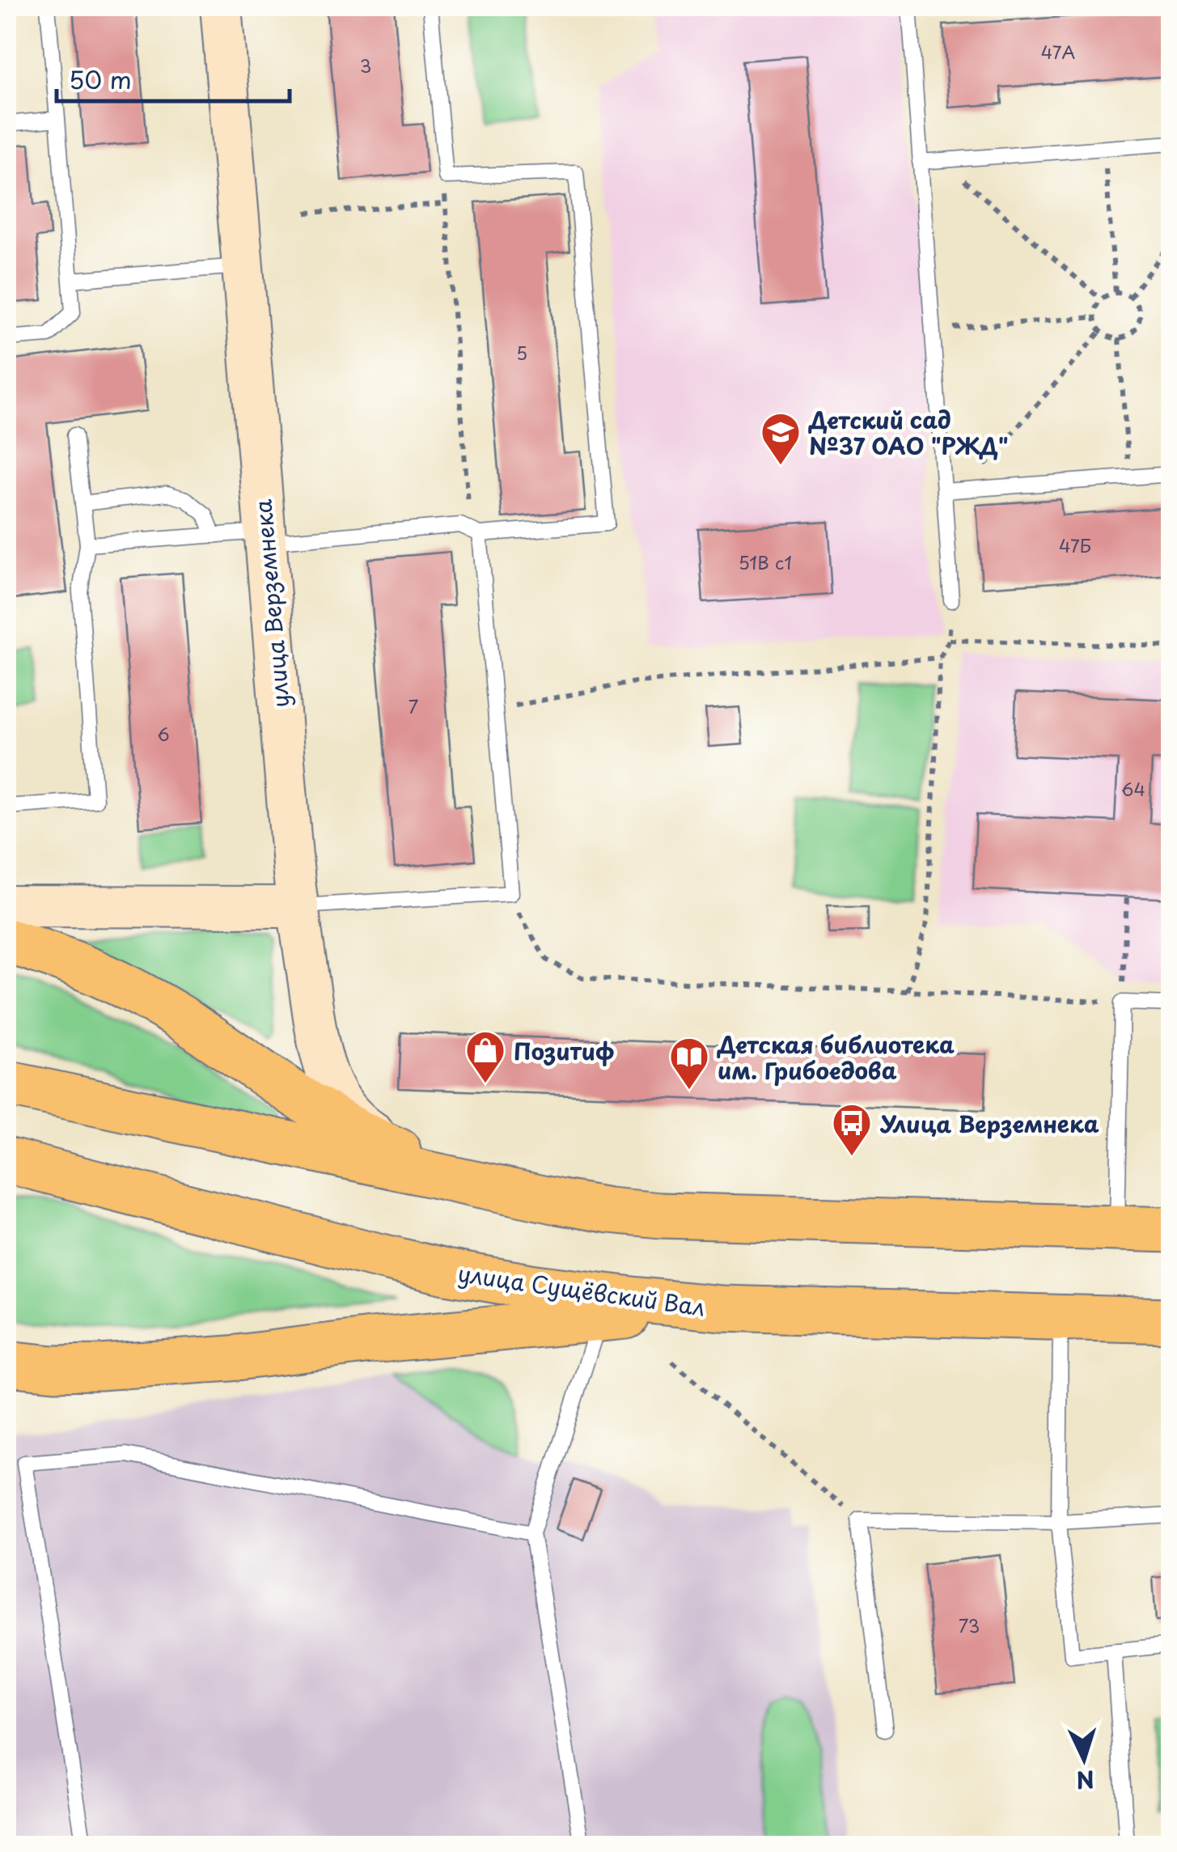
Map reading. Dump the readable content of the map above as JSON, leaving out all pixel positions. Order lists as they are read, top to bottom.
{
  "streets": {
    "main road": ["улица Сущёвский Вал"],
    "street": ["улица Верземнека"]
  },
  "places": {
    "school or university": ["Детский сад №37 ОАО \"РЖД\""],
    "shop": ["Позитиф"],
    "library": ["Детская библиотека им. Грибоедова"],
    "bus stop": ["Улица Верземнека"]
  },
  "house_numbers": [
    "47А",
    "3",
    "5",
    "47Б",
    "51В с1",
    "7",
    "6",
    "64",
    "73"
  ],
  "scale_bar": "50 m",
  "north": "bottom"
}
